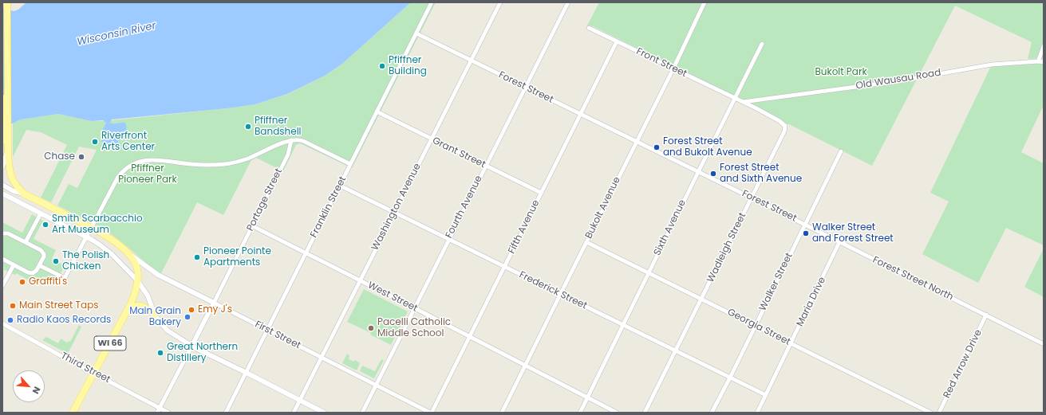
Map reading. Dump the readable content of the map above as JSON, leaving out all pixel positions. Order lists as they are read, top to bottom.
{
  "streets": {
    "main road": ["WI 66"],
    "street": [
      "Front Street",
      "Old Wausau Road",
      "Forest Street",
      "Grant Street",
      "Portage Street",
      "Franklin Street",
      "Washington Avenue",
      "Fourth Avenue",
      "Bukolt Avenue",
      "Fifth Avenue",
      "Sixth Avenue",
      "Wadleigh Street",
      "Forest Street North",
      "Walker Street",
      "Frederick Street",
      "West Street",
      "Maria Drive",
      "Georgia Street",
      "First Street",
      "Red Arrow Drive",
      "Third Street"
    ]
  },
  "crossings": [
    ["Front Street", "Bukolt Avenue"],
    ["Front Street", "Fifth Avenue"],
    ["Front Street", "Sixth Avenue"],
    ["Old Wausau Road", "Wadleigh Street"],
    ["Forest Street", "Franklin Street"],
    ["Forest Street", "Washington Avenue"],
    ["Forest Street", "Fourth Avenue"],
    ["Forest Street", "Bukolt Avenue"],
    ["Forest Street", "Fifth Avenue"],
    ["Forest Street", "Sixth Avenue"],
    ["Forest Street", "Wadleigh Street"],
    ["Forest Street", "Forest Street North"],
    ["Forest Street", "Walker Street"],
    ["Forest Street", "Maria Drive"],
    ["Grant Street", "Franklin Street"],
    ["Grant Street", "Washington Avenue"],
    ["Grant Street", "Fourth Avenue"],
    ["Grant Street", "Fifth Avenue"],
    ["Portage Street", "West Street"],
    ["Portage Street", "First Street"],
    ["Portage Street", "Third Street"],
    ["Franklin Street", "Frederick Street"],
    ["Franklin Street", "West Street"],
    ["Franklin Street", "First Street"],
    ["Washington Avenue", "Frederick Street"],
    ["Washington Avenue", "West Street"],
    ["Washington Avenue", "First Street"],
    ["Fourth Avenue", "Frederick Street"],
    ["Fourth Avenue", "West Street"],
    ["Fourth Avenue", "First Street"],
    ["Bukolt Avenue", "Frederick Street"],
    ["Bukolt Avenue", "West Street"],
    ["Bukolt Avenue", "Georgia Street"],
    ["Fifth Avenue", "Frederick Street"],
    ["Fifth Avenue", "West Street"],
    ["Fifth Avenue", "First Street"],
    ["Sixth Avenue", "Frederick Street"],
    ["Sixth Avenue", "West Street"],
    ["Sixth Avenue", "Georgia Street"],
    ["Wadleigh Street", "Frederick Street"],
    ["Wadleigh Street", "Georgia Street"],
    ["Forest Street North", "Maria Drive"],
    ["Forest Street North", "Red Arrow Drive"],
    ["Walker Street", "Frederick Street"],
    ["Walker Street", "Georgia Street"],
    ["Frederick Street", "Maria Drive"],
    ["Maria Drive", "Georgia Street"],
    ["First Street", "WI 66"],
    ["WI 66", "Third Street"]
  ],
  "water": ["Wisconsin River"],
  "parks": ["Bukolt Park", "Pfiffner Pioneer Park"],
  "places": [
    "Pfiffner Building",
    "Pfiffner Bandshell",
    "Riverfront Arts Center",
    "Forest Street and Bukolt Avenue",
    "Chase",
    "Forest Street and Sixth Avenue",
    "Smith Scarbacchio Art Museum",
    "Walker Street and Forest Street",
    "Pioneer Pointe Apartments",
    "The Polish Chicken",
    "Graffiti's",
    "Main Street Taps",
    "Emy J's",
    "Main Grain Bakery",
    "Radio Kaos Records",
    "Pacelli Catholic Middle School",
    "Great Northern Distillery"
  ],
  "north": "bottom right"
}
